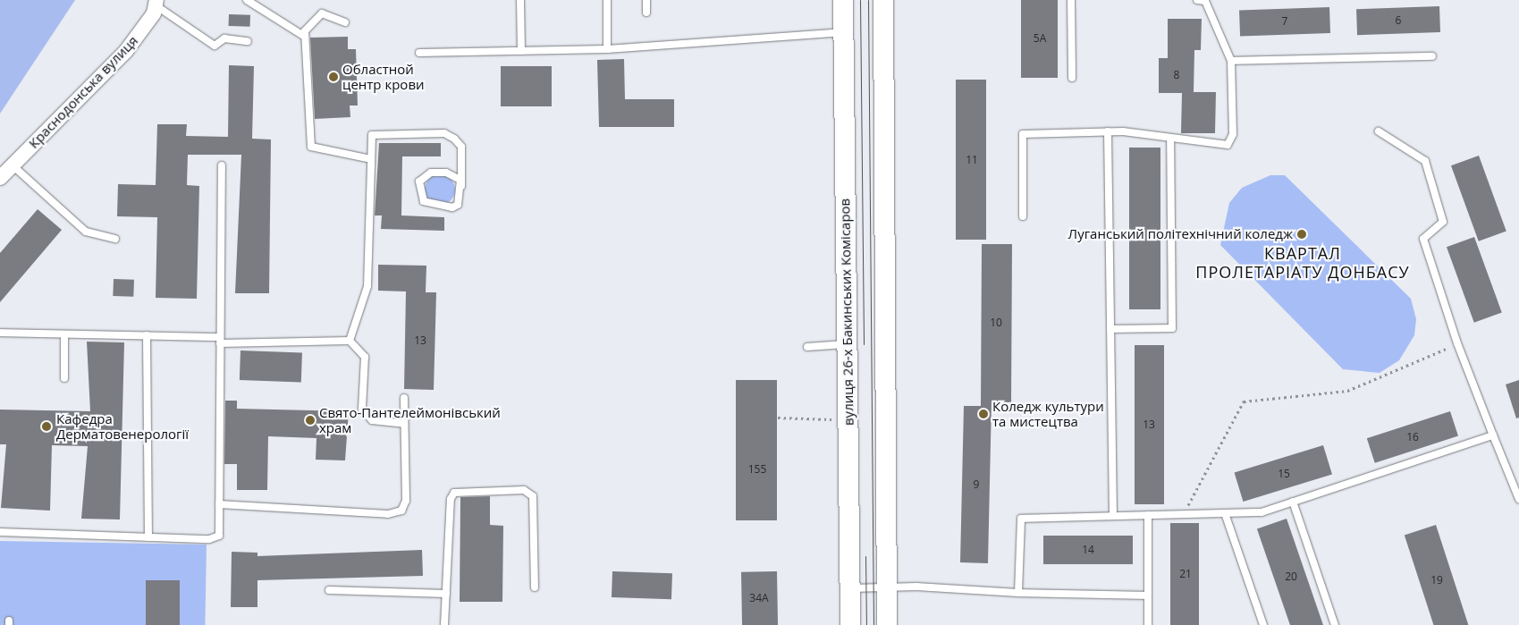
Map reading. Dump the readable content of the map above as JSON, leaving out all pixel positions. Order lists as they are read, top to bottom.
{
  "streets": {
    "street": ["Краснодонська вулиця", "вулиця 26-х Бакинських Комісаров"]
  },
  "districts": ["КВАРТАЛ ПРОЛЕТАРІАТУ ДОНБАСУ"],
  "places": [
    "Областной центр крови",
    "Луганський політехнічний коледж",
    "Коледж культури та мистецтва",
    "Свято-Пантелеймонівський храм",
    "Кафедра Дерматовенерології"
  ],
  "house_numbers": [
    "6",
    "7",
    "5А",
    "8",
    "11",
    "10",
    "13",
    "13",
    "16",
    "155",
    "15",
    "9",
    "14",
    "21",
    "20",
    "19",
    "34А"
  ]
}
